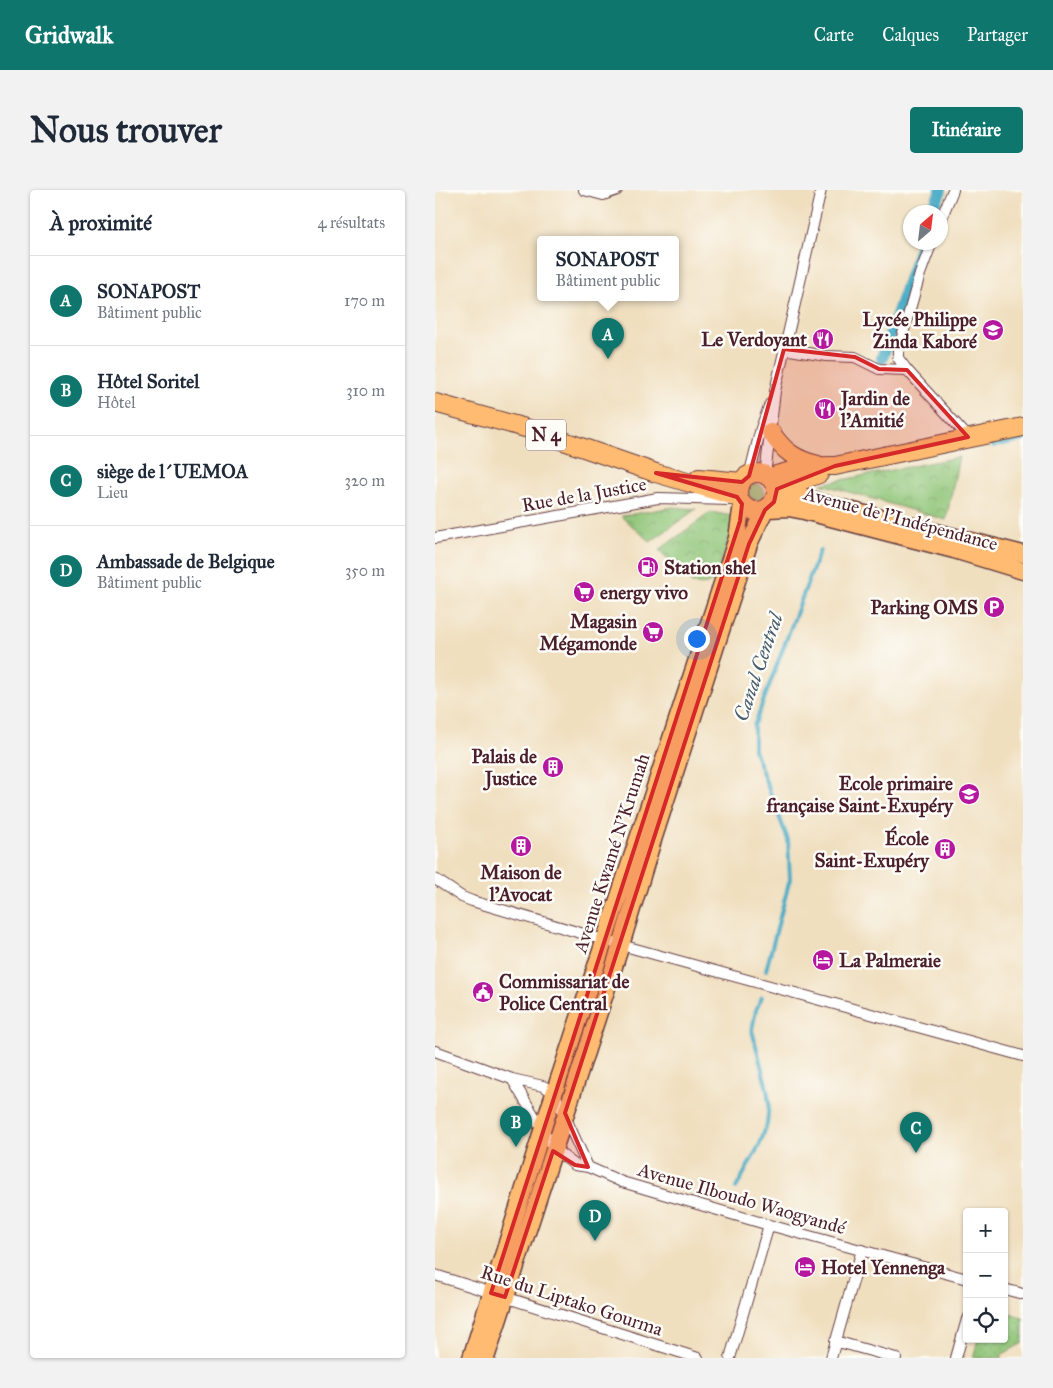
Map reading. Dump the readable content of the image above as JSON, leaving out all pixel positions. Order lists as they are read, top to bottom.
{
  "streets": {
    "highway": ["N 4"],
    "main road": ["Avenue de l'Indépendance", "Avenue Kwamé N'Krumah"],
    "street": ["Rue de la Justice", "Avenue Ilboudo Waogyandé", "Rue du Liptako Gourma"]
  },
  "crossings": [
    ["N 4", "Rue de la Justice"],
    ["N 4", "Avenue de l'Indépendance"],
    ["N 4", "Avenue Kwamé N'Krumah"],
    ["Rue de la Justice", "Avenue de l'Indépendance"],
    ["Rue de la Justice", "Avenue Kwamé N'Krumah"],
    ["Avenue de l'Indépendance", "Avenue Kwamé N'Krumah"],
    ["Avenue Kwamé N'Krumah", "Avenue Ilboudo Waogyandé"],
    ["Avenue Kwamé N'Krumah", "Rue du Liptako Gourma"]
  ],
  "water": ["Canal Central"],
  "places": {
    "school or university": ["Lycée Philippe Zinda Kaboré", "Ecole primaire française Saint-Exupéry"],
    "restaurant": ["Le Verdoyant", "Jardin de l'Amitié"],
    "fuel station": ["Station shel"],
    "supermarket": ["energy vivo", "Magasin Mégamonde"],
    "parking": ["Parking OMS"],
    "building": ["Palais de Justice", "Maison de l'Avocat", "École Saint-Exupéry"],
    "hotel": ["La Palmeraie", "Hotel Yennenga"],
    "public building": ["Commissariat de Police Central"]
  },
  "north": "top right",
  "page": {
    "header": "Gridwalk",
    "nav": ["Carte", "Calques", "Partager"],
    "buttons": "Itinéraire",
    "title": "Nous trouver",
    "heading": ["À proximité", "4 résultats"],
    "popup": ["SONAPOST", "Bâtiment public"],
    "list": [
      {
        "mark": "A",
        "name": "SONAPOST",
        "note": "Bâtiment public",
        "value": "170 m"
      },
      {
        "mark": "B",
        "name": "Hôtel Soritel",
        "note": "Hôtel",
        "value": "310 m"
      },
      {
        "mark": "C",
        "name": "siège de l´UEMOA",
        "note": "Lieu",
        "value": "320 m"
      },
      {
        "mark": "D",
        "name": "Ambassade de Belgique",
        "note": "Bâtiment public",
        "value": "350 m"
      }
    ],
    "pins": [
      "A",
      "B",
      "C",
      "D"
    ],
    "map_buttons": ["+", "−"]
  }
}
